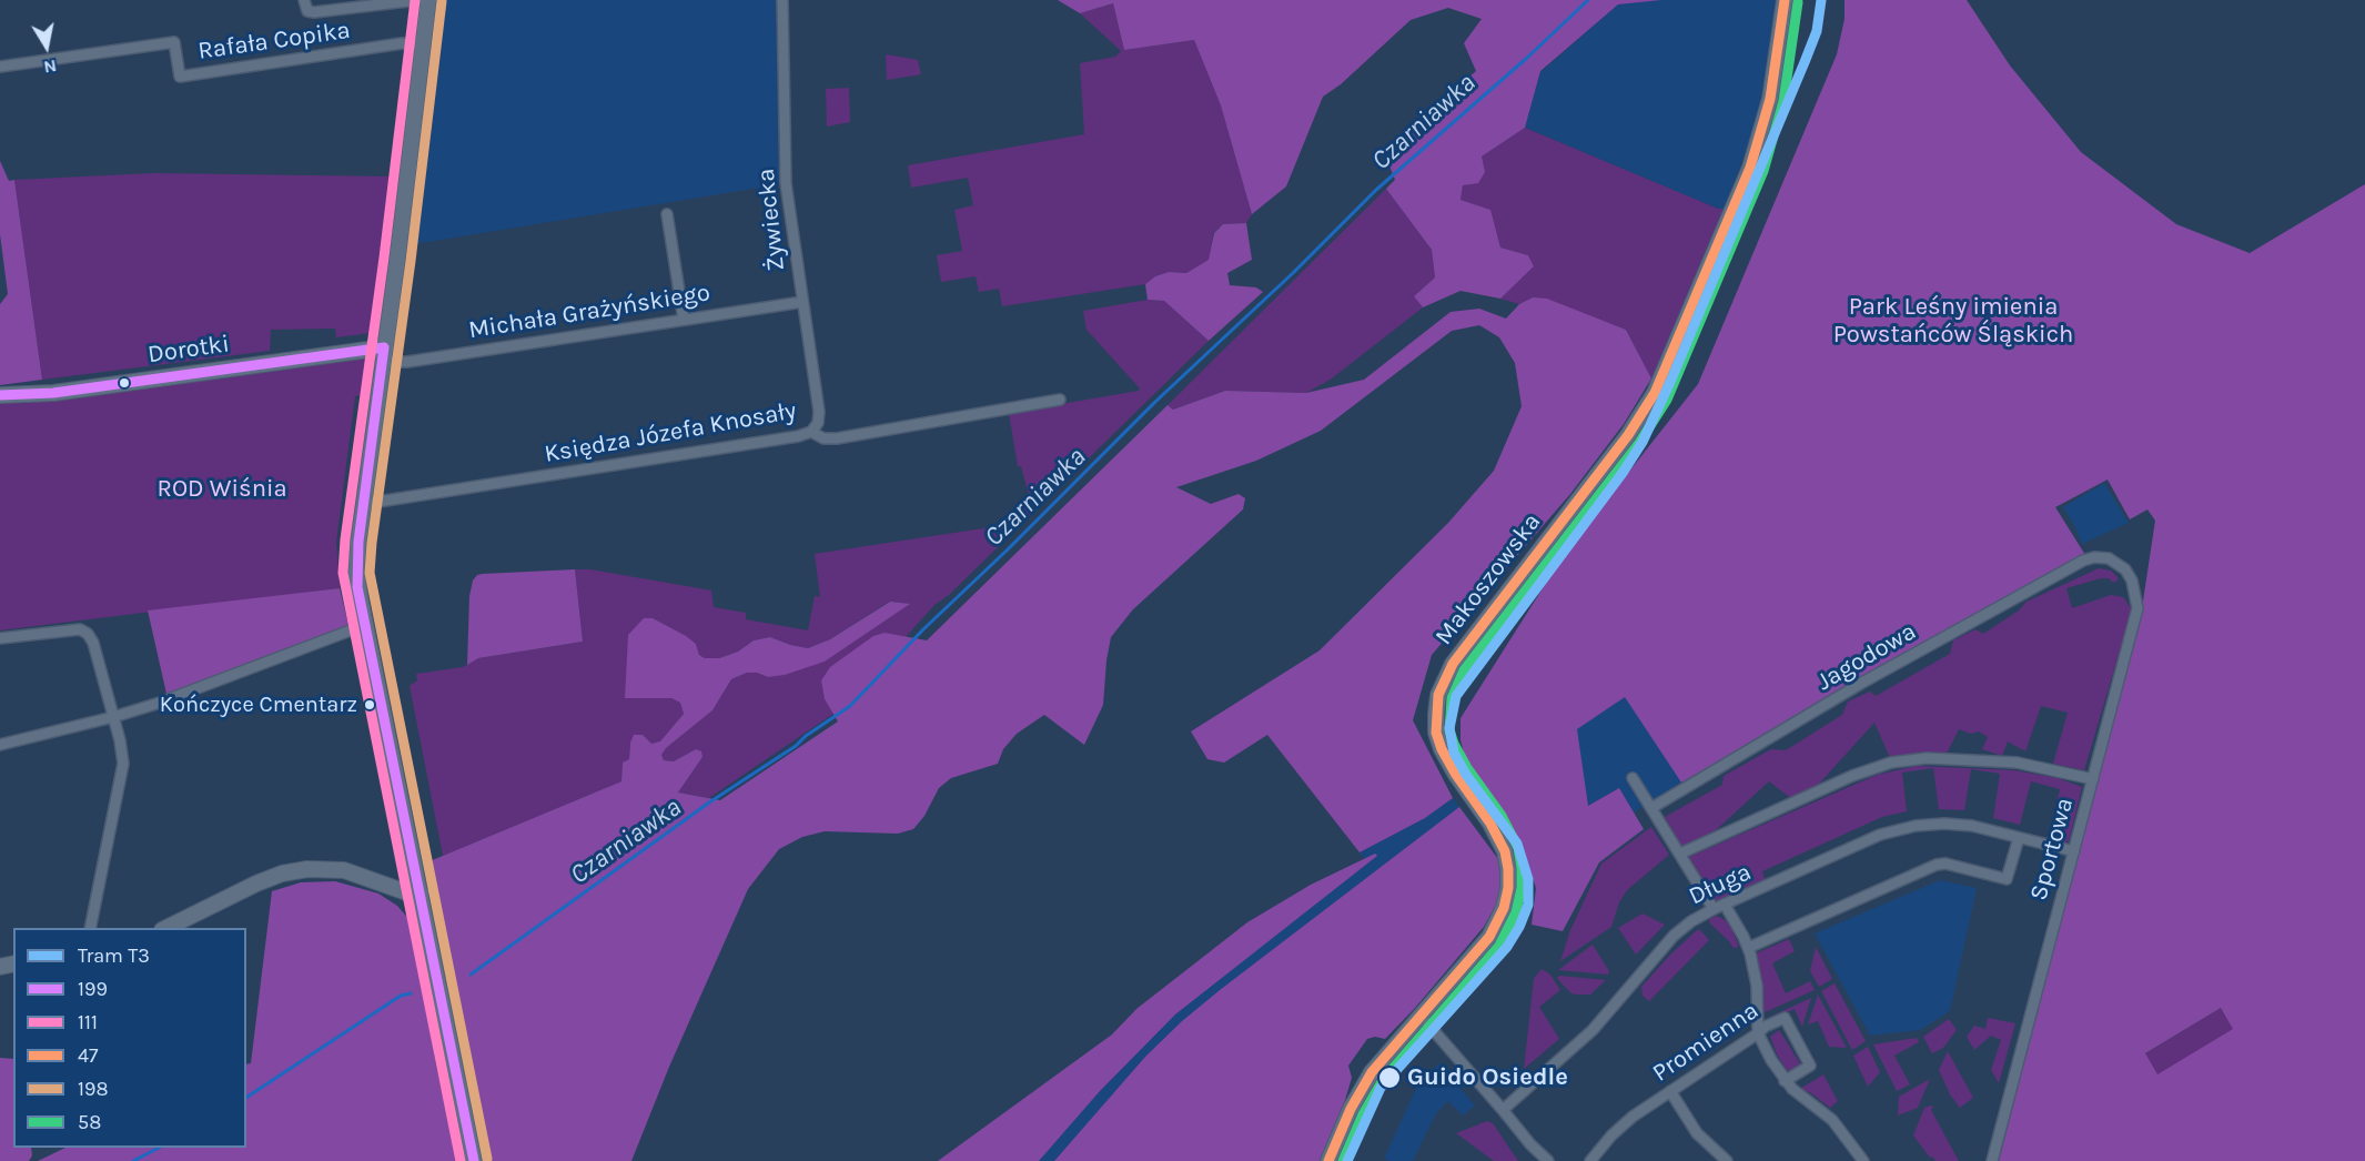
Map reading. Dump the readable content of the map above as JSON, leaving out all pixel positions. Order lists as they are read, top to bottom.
{
  "streets": {
    "main road": ["Dorotki", "Makoszowska"],
    "street": [
      "Rafała Copika",
      "Żywiecka",
      "Michała Grażyńskiego",
      "Księdza Józefa Knosały",
      "Jagodowa",
      "Sportowa",
      "Długa",
      "Promienna"
    ]
  },
  "crossings": [
    ["Żywiecka", "Michała Grażyńskiego"],
    ["Żywiecka", "Księdza Józefa Knosały"],
    ["Michała Grażyńskiego", "Dorotki"],
    ["Jagodowa", "Sportowa"],
    ["Sportowa", "Długa"]
  ],
  "water": ["Czarniawka"],
  "parks": ["Park Leśny imienia Powstańców Śląskich", "ROD Wiśnia"],
  "places": ["Kończyce Cmentarz", "Guido Osiedle"],
  "lines": [
    "tram line T3",
    "transit line 111",
    "transit line 47",
    "transit line 198",
    "transit line 58",
    "transit line 199"
  ],
  "legend": [
    "Tram T3",
    "199",
    "111",
    "47",
    "198",
    "58"
  ],
  "north": "bottom"
}
